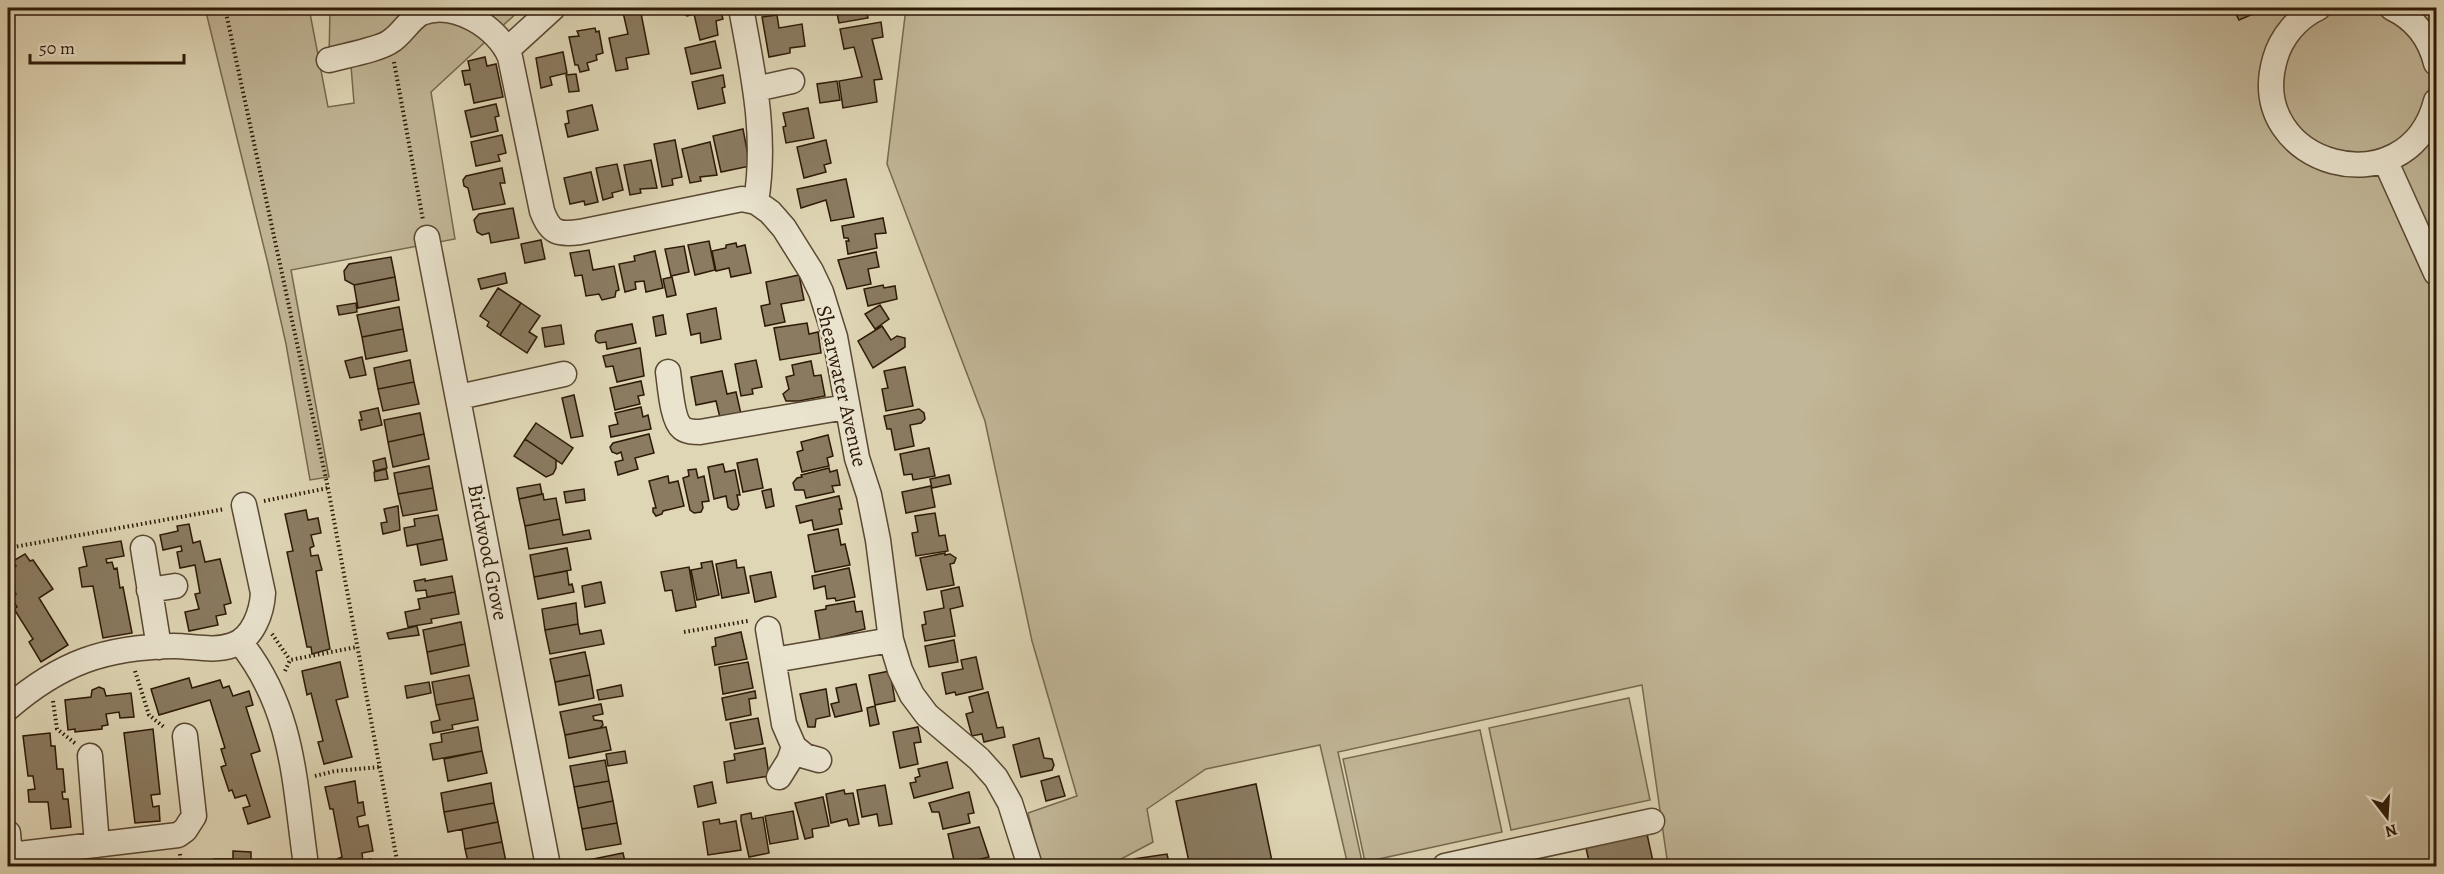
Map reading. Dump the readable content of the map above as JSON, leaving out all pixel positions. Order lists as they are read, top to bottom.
{
  "streets": {
    "street": ["Shearwater Avenue", "Birdwood Grove"]
  },
  "scale_bar": "50 m",
  "north": "bottom"
}
